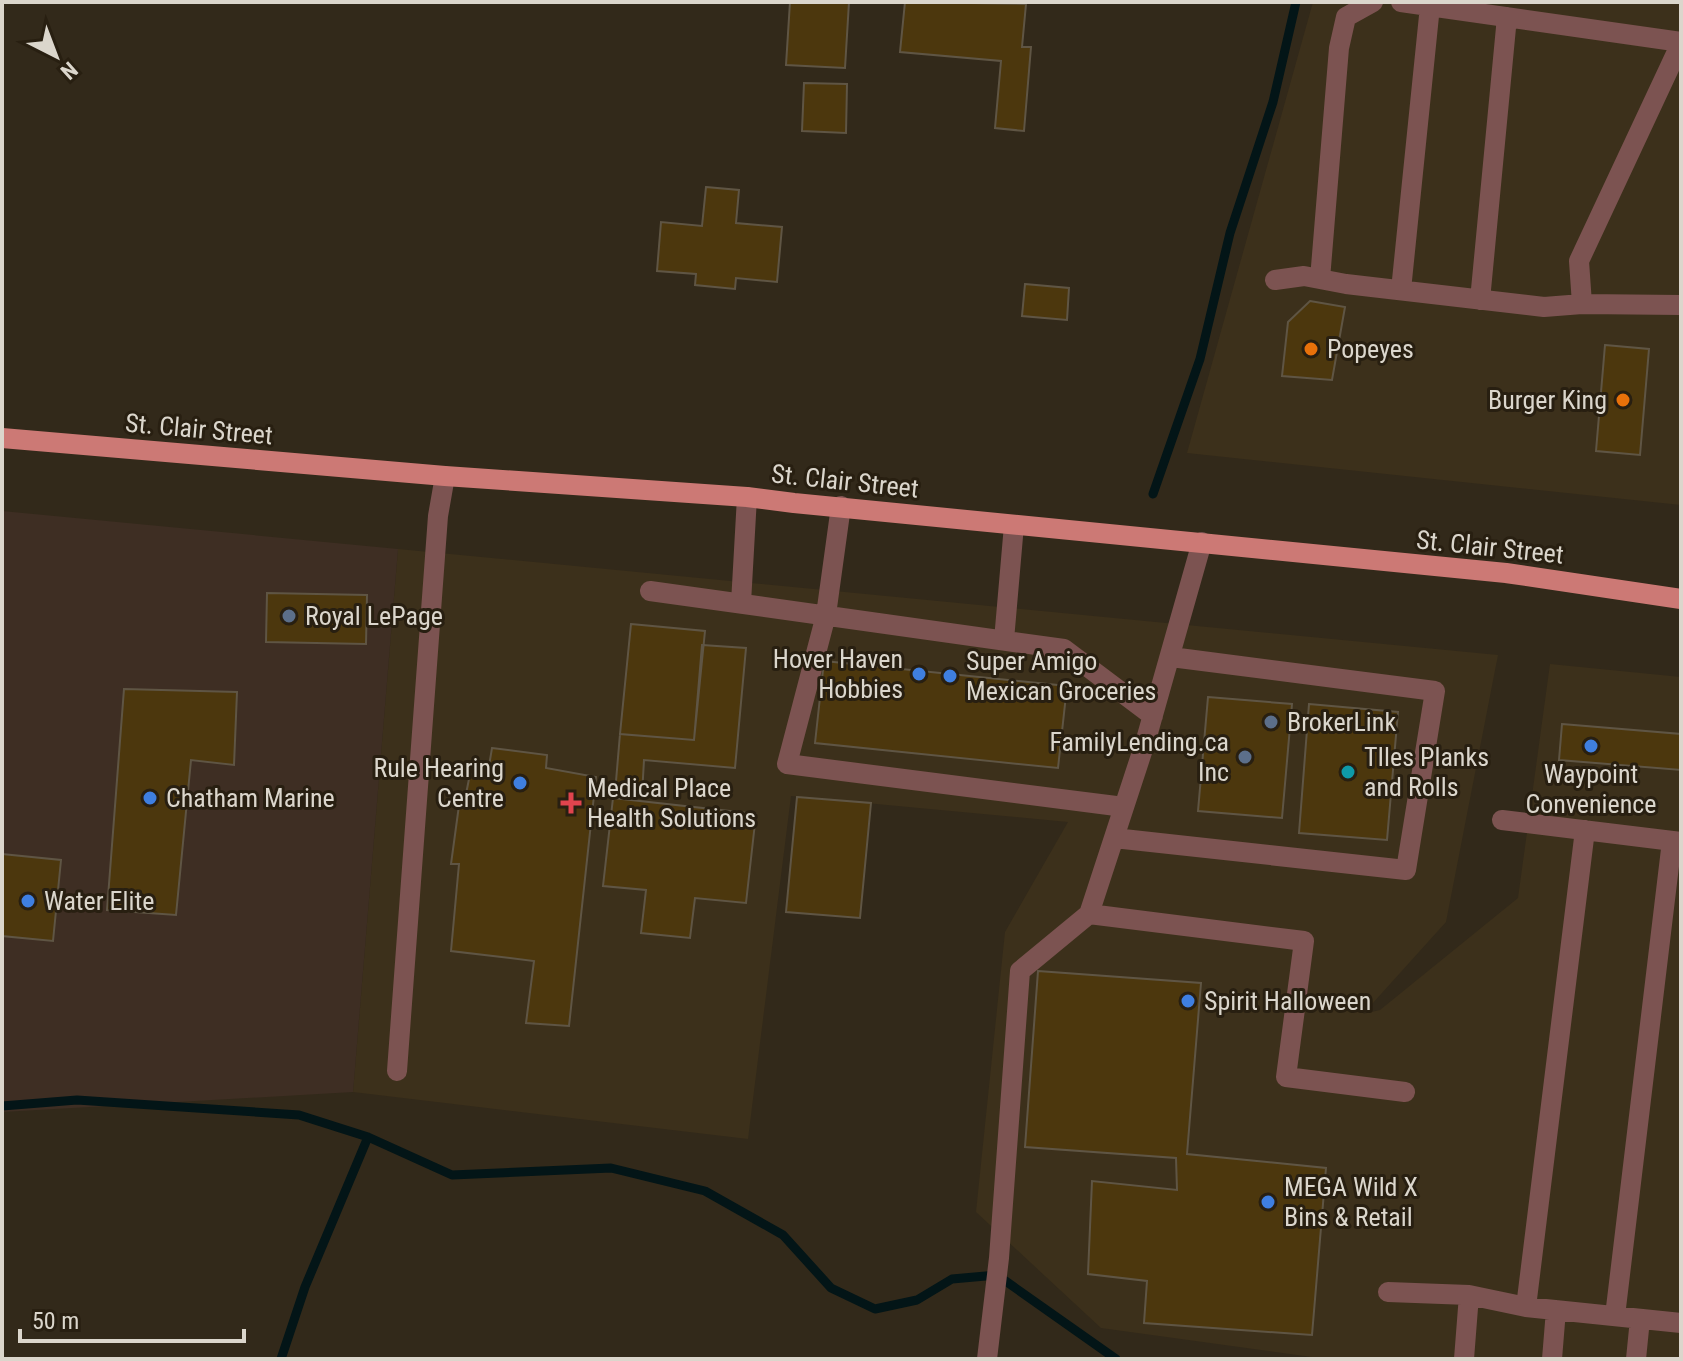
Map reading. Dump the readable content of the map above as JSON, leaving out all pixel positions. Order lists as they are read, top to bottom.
{
  "streets": {
    "main road": ["St. Clair Street"]
  },
  "places": {
    "other": [
      "Popeyes",
      "Burger King",
      "Royal LePage",
      "Hover Haven Hobbies",
      "Super Amigo Mexican Groceries",
      "BrokerLink",
      "Waypoint Convenience",
      "FamilyLending.ca Inc",
      "TIles Planks and Rolls",
      "Rule Hearing Centre",
      "Chatham Marine",
      "Water Elite",
      "Spirit Halloween",
      "MEGA Wild X Bins & Retail"
    ],
    "health": ["Medical Place Health Solutions"]
  },
  "scale_bar": "50 m",
  "north": "bottom right"
}
